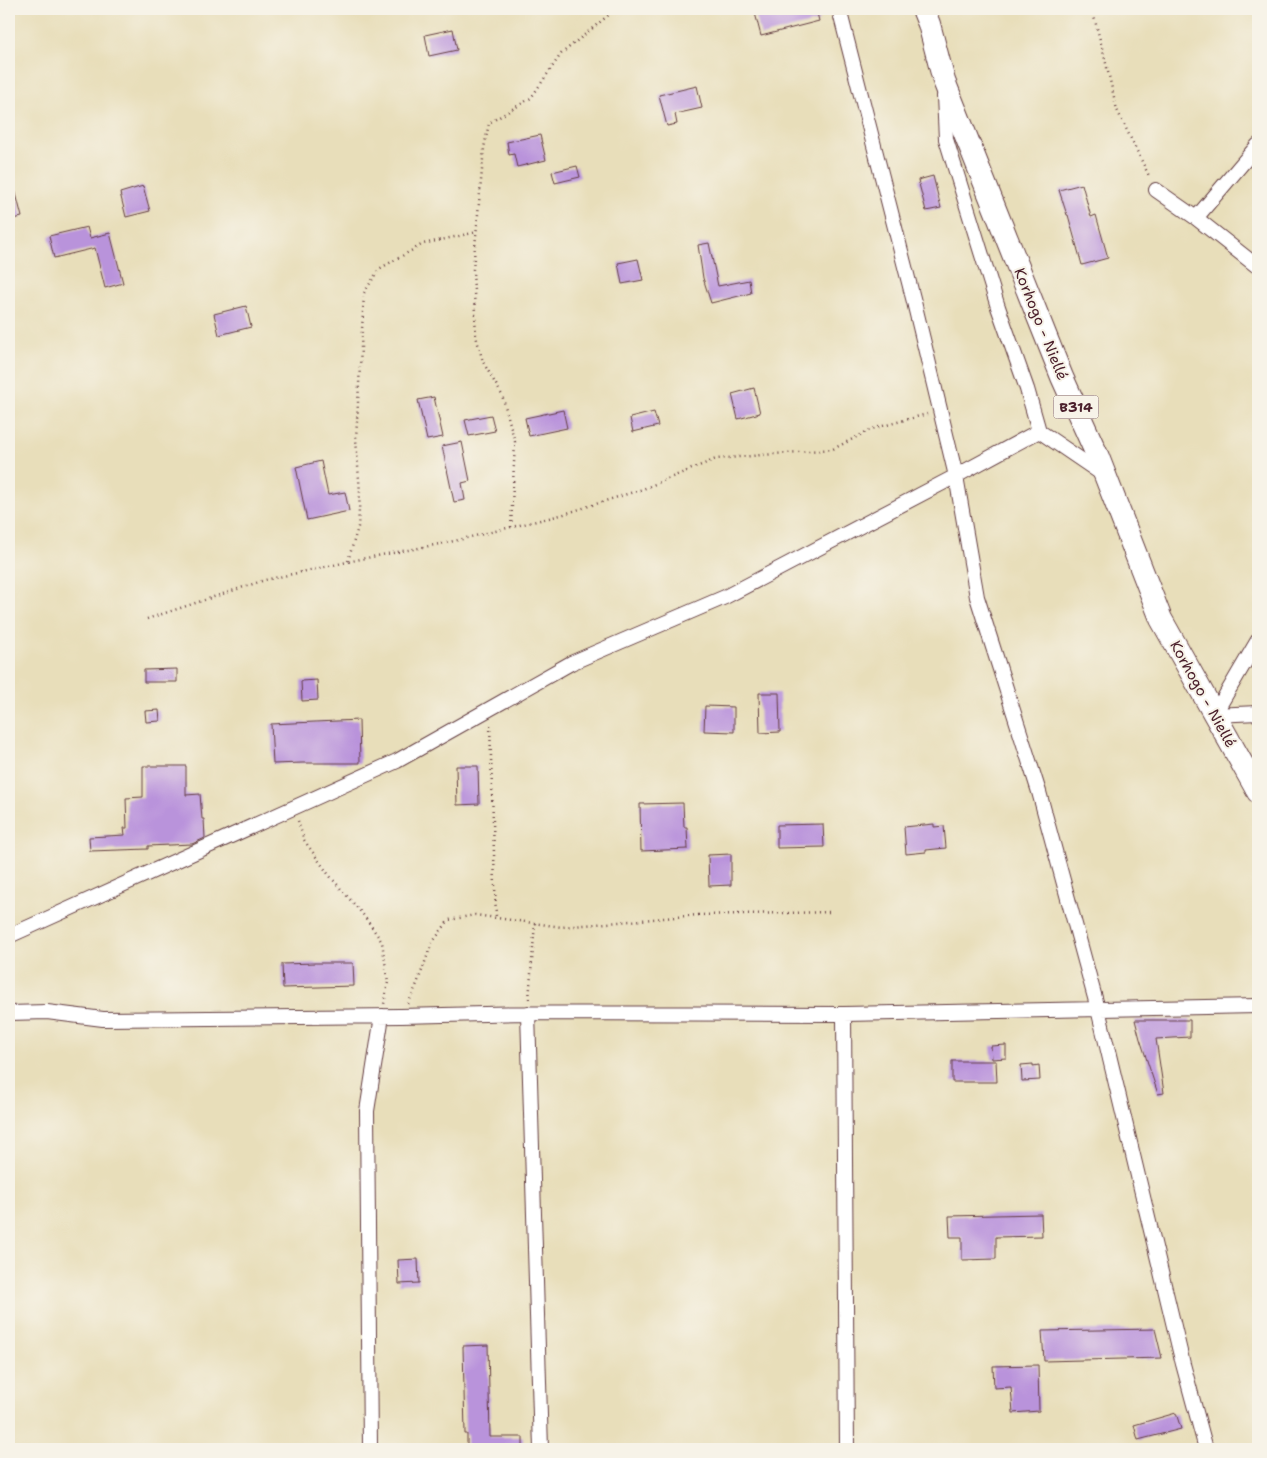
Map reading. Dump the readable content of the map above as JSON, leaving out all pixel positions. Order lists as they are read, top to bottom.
{
  "streets": {
    "main road": ["Korhogo - Niellé", "B314"]
  }
}
